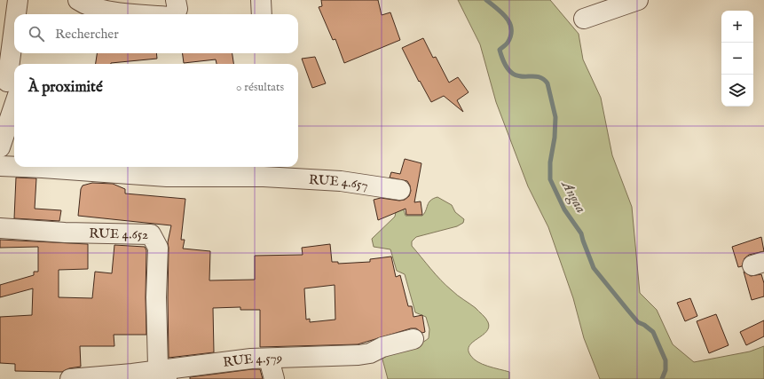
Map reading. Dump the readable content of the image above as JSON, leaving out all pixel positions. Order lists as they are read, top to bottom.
{
  "streets": {
    "street": ["RUE 4.657", "RUE 4.652", "RUE 4.579"]
  },
  "crossings": [
    ["RUE 4.652", "RUE 4.579"]
  ],
  "water": ["Angaa"],
  "page": {
    "map_buttons": ["+", "−"],
    "search": "Rechercher",
    "heading": ["À proximité", "0 résultats"]
  }
}
